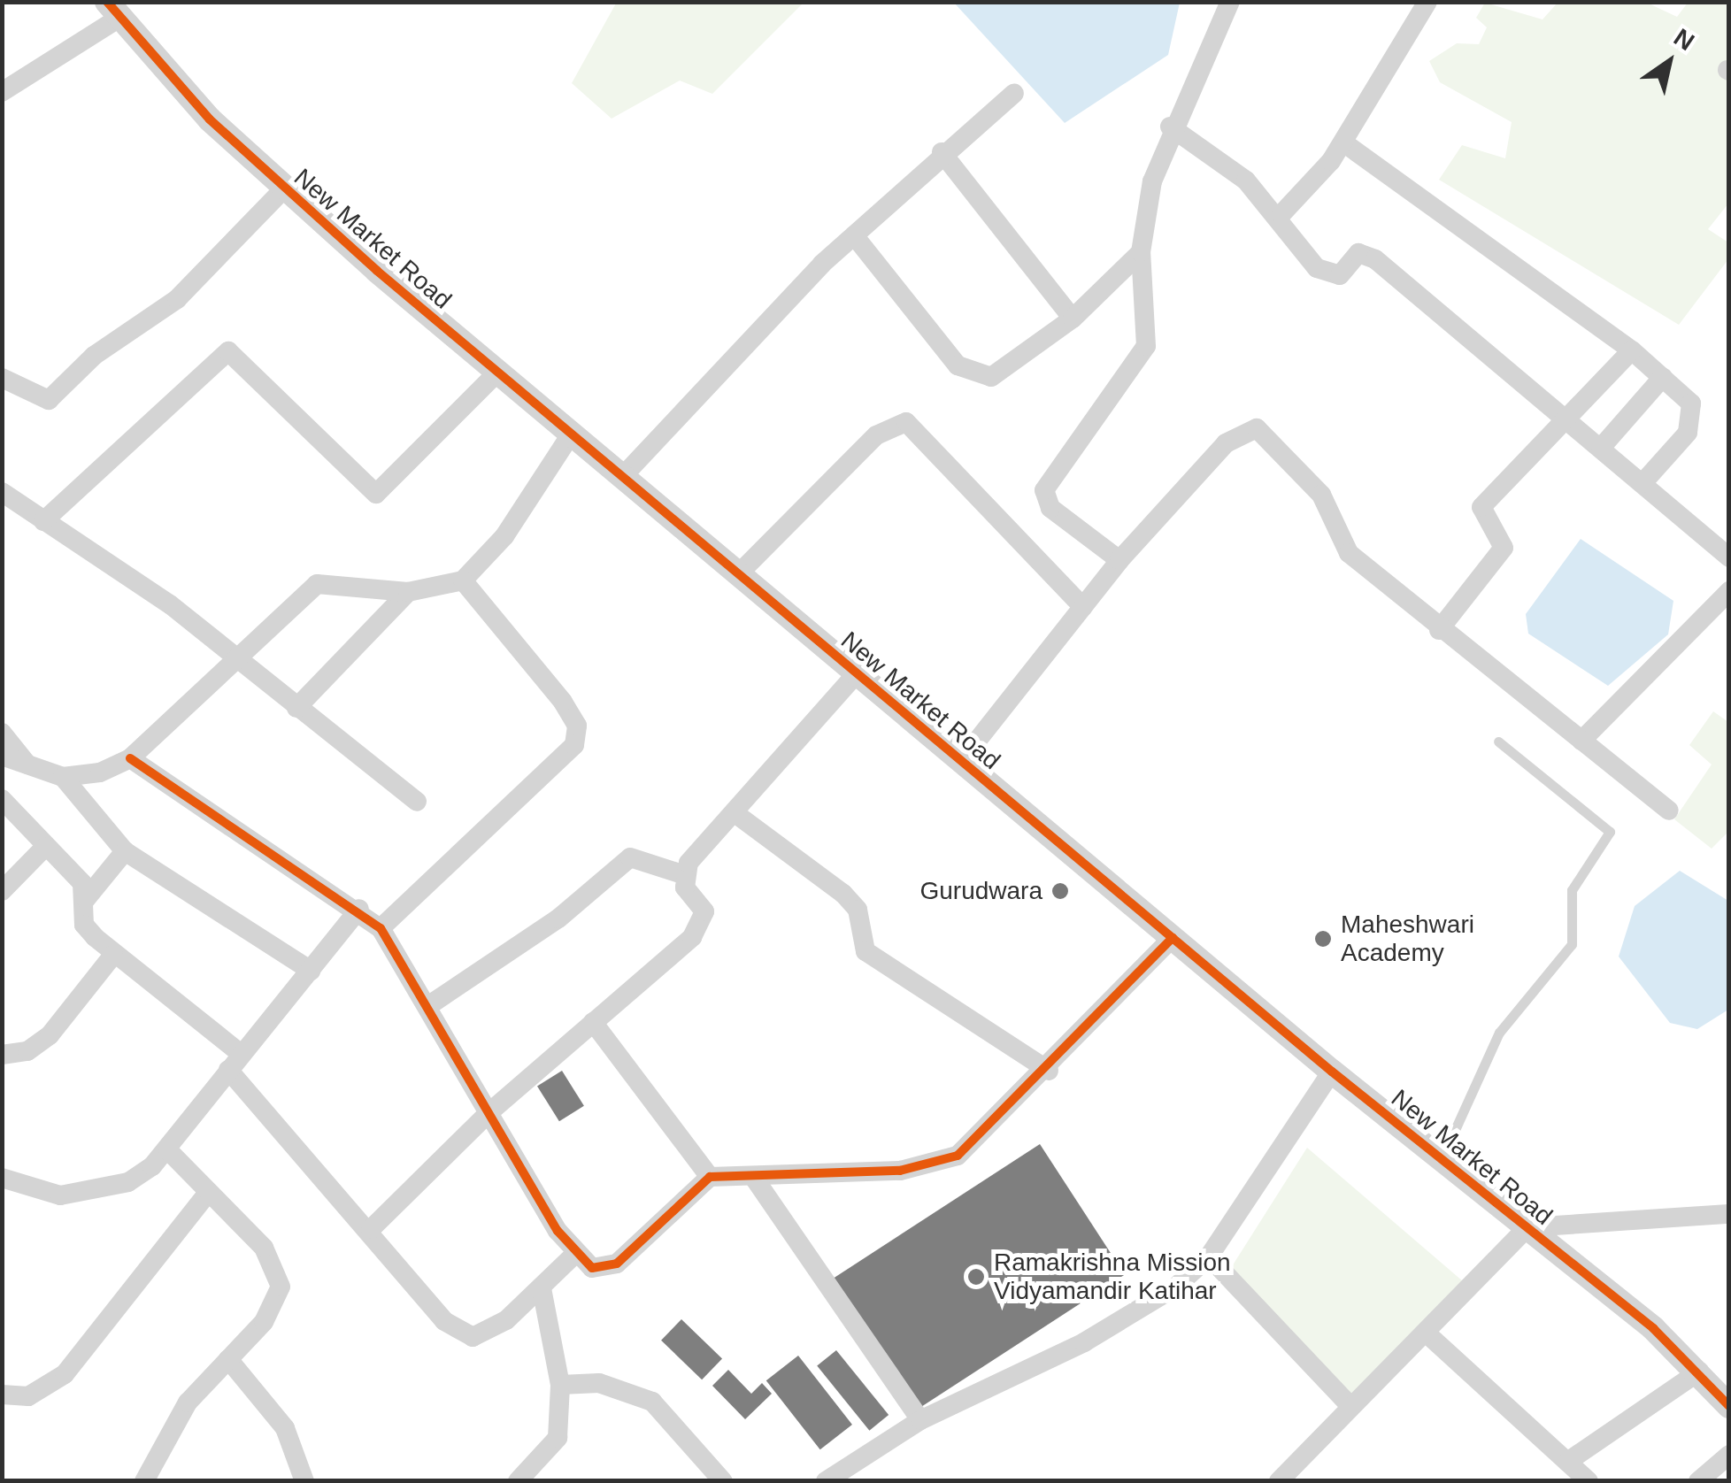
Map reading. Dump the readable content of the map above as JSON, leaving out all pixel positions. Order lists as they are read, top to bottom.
{
  "streets": {
    "street": ["New Market Road"]
  },
  "places": ["Gurudwara", "Maheshwari Academy", "Ramakrishna Mission Vidyamandir Katihar"],
  "north": "top right"
}
